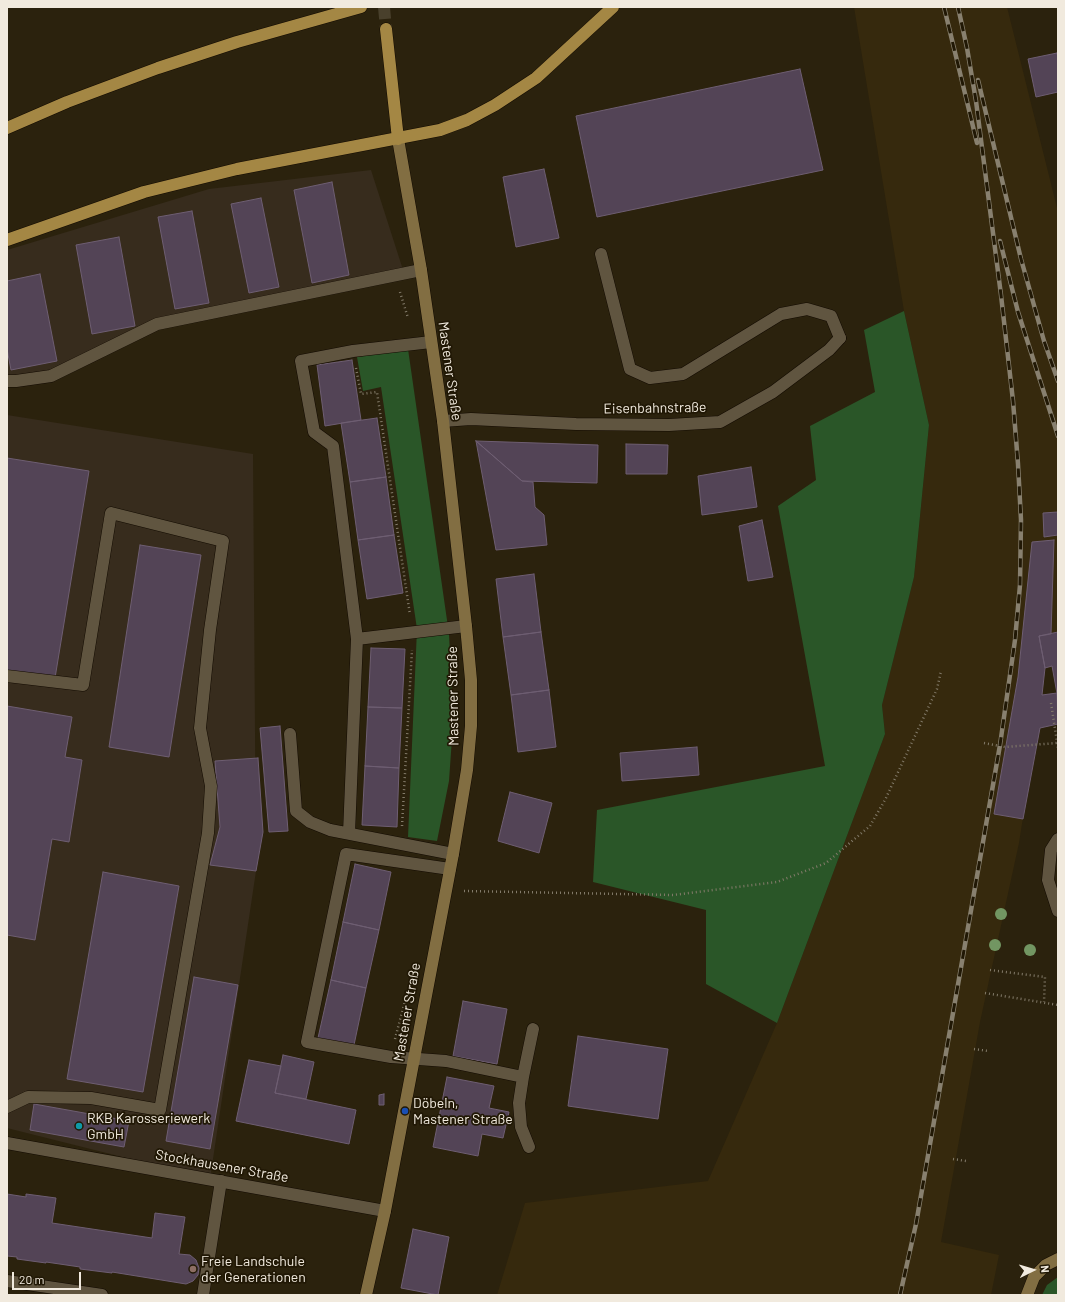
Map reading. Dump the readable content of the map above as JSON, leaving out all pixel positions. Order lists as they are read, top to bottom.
{
  "streets": {
    "main road": ["Mastener Straße"],
    "street": ["Eisenbahnstraße", "Stockhausener Straße"]
  },
  "crossings": [
    ["Mastener Straße", "Eisenbahnstraße"],
    ["Mastener Straße", "Stockhausener Straße"]
  ],
  "places": ["Döbeln, Mastener Straße", "RKB Karosseriewerk GmbH", "Freie Landschule der Generationen"],
  "scale_bar": "20 m",
  "north": "right"
}
